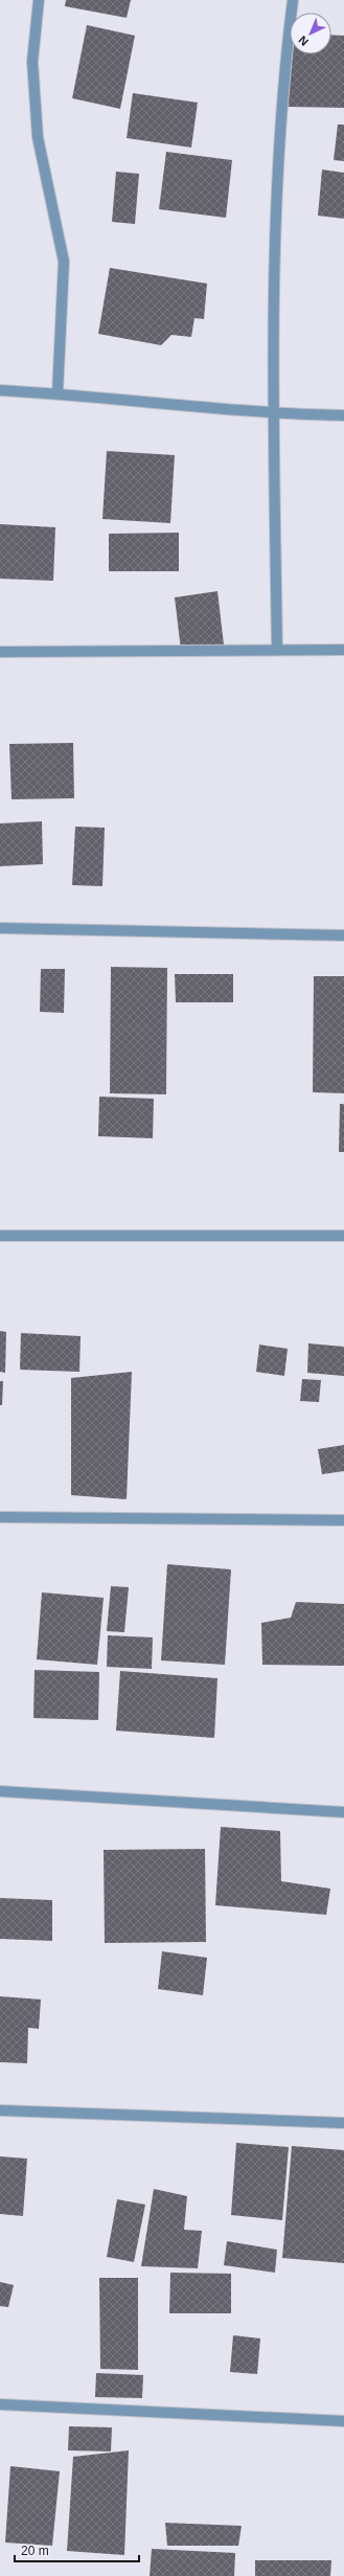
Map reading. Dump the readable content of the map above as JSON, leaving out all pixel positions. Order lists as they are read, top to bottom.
{
  "scale_bar": "20 m",
  "north": "bottom left"
}
